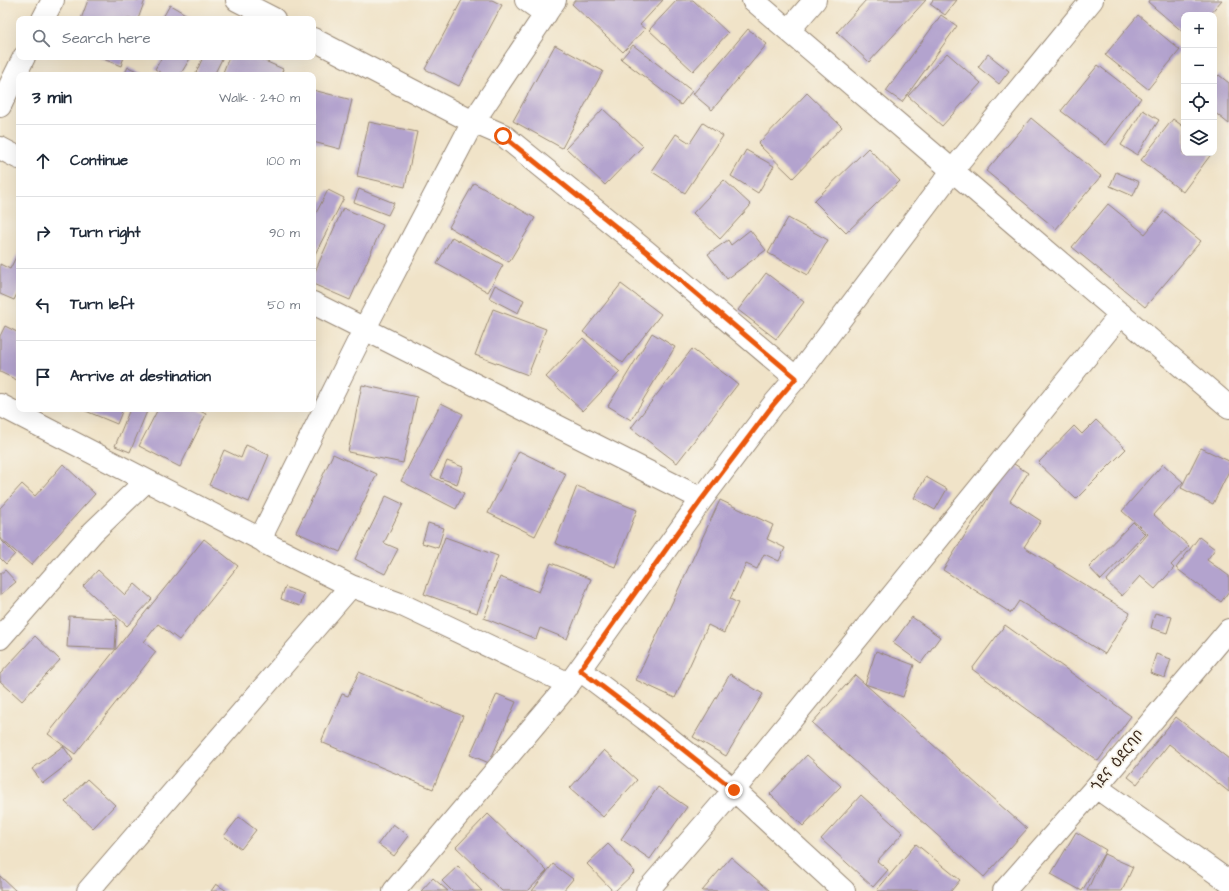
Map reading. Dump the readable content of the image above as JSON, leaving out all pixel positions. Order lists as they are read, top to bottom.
{
  "streets": {
    "street": ["ጎደና ዕደርባቦ"]
  },
  "page": {
    "map_buttons": ["+", "−"],
    "search": "Search here",
    "heading": ["3 min", "Walk · 240 m"],
    "list": [
      ["Continue", "100 m"],
      ["Turn right", "90 m"],
      ["Turn left", "50 m"],
      "Arrive at destination"
    ]
  }
}
